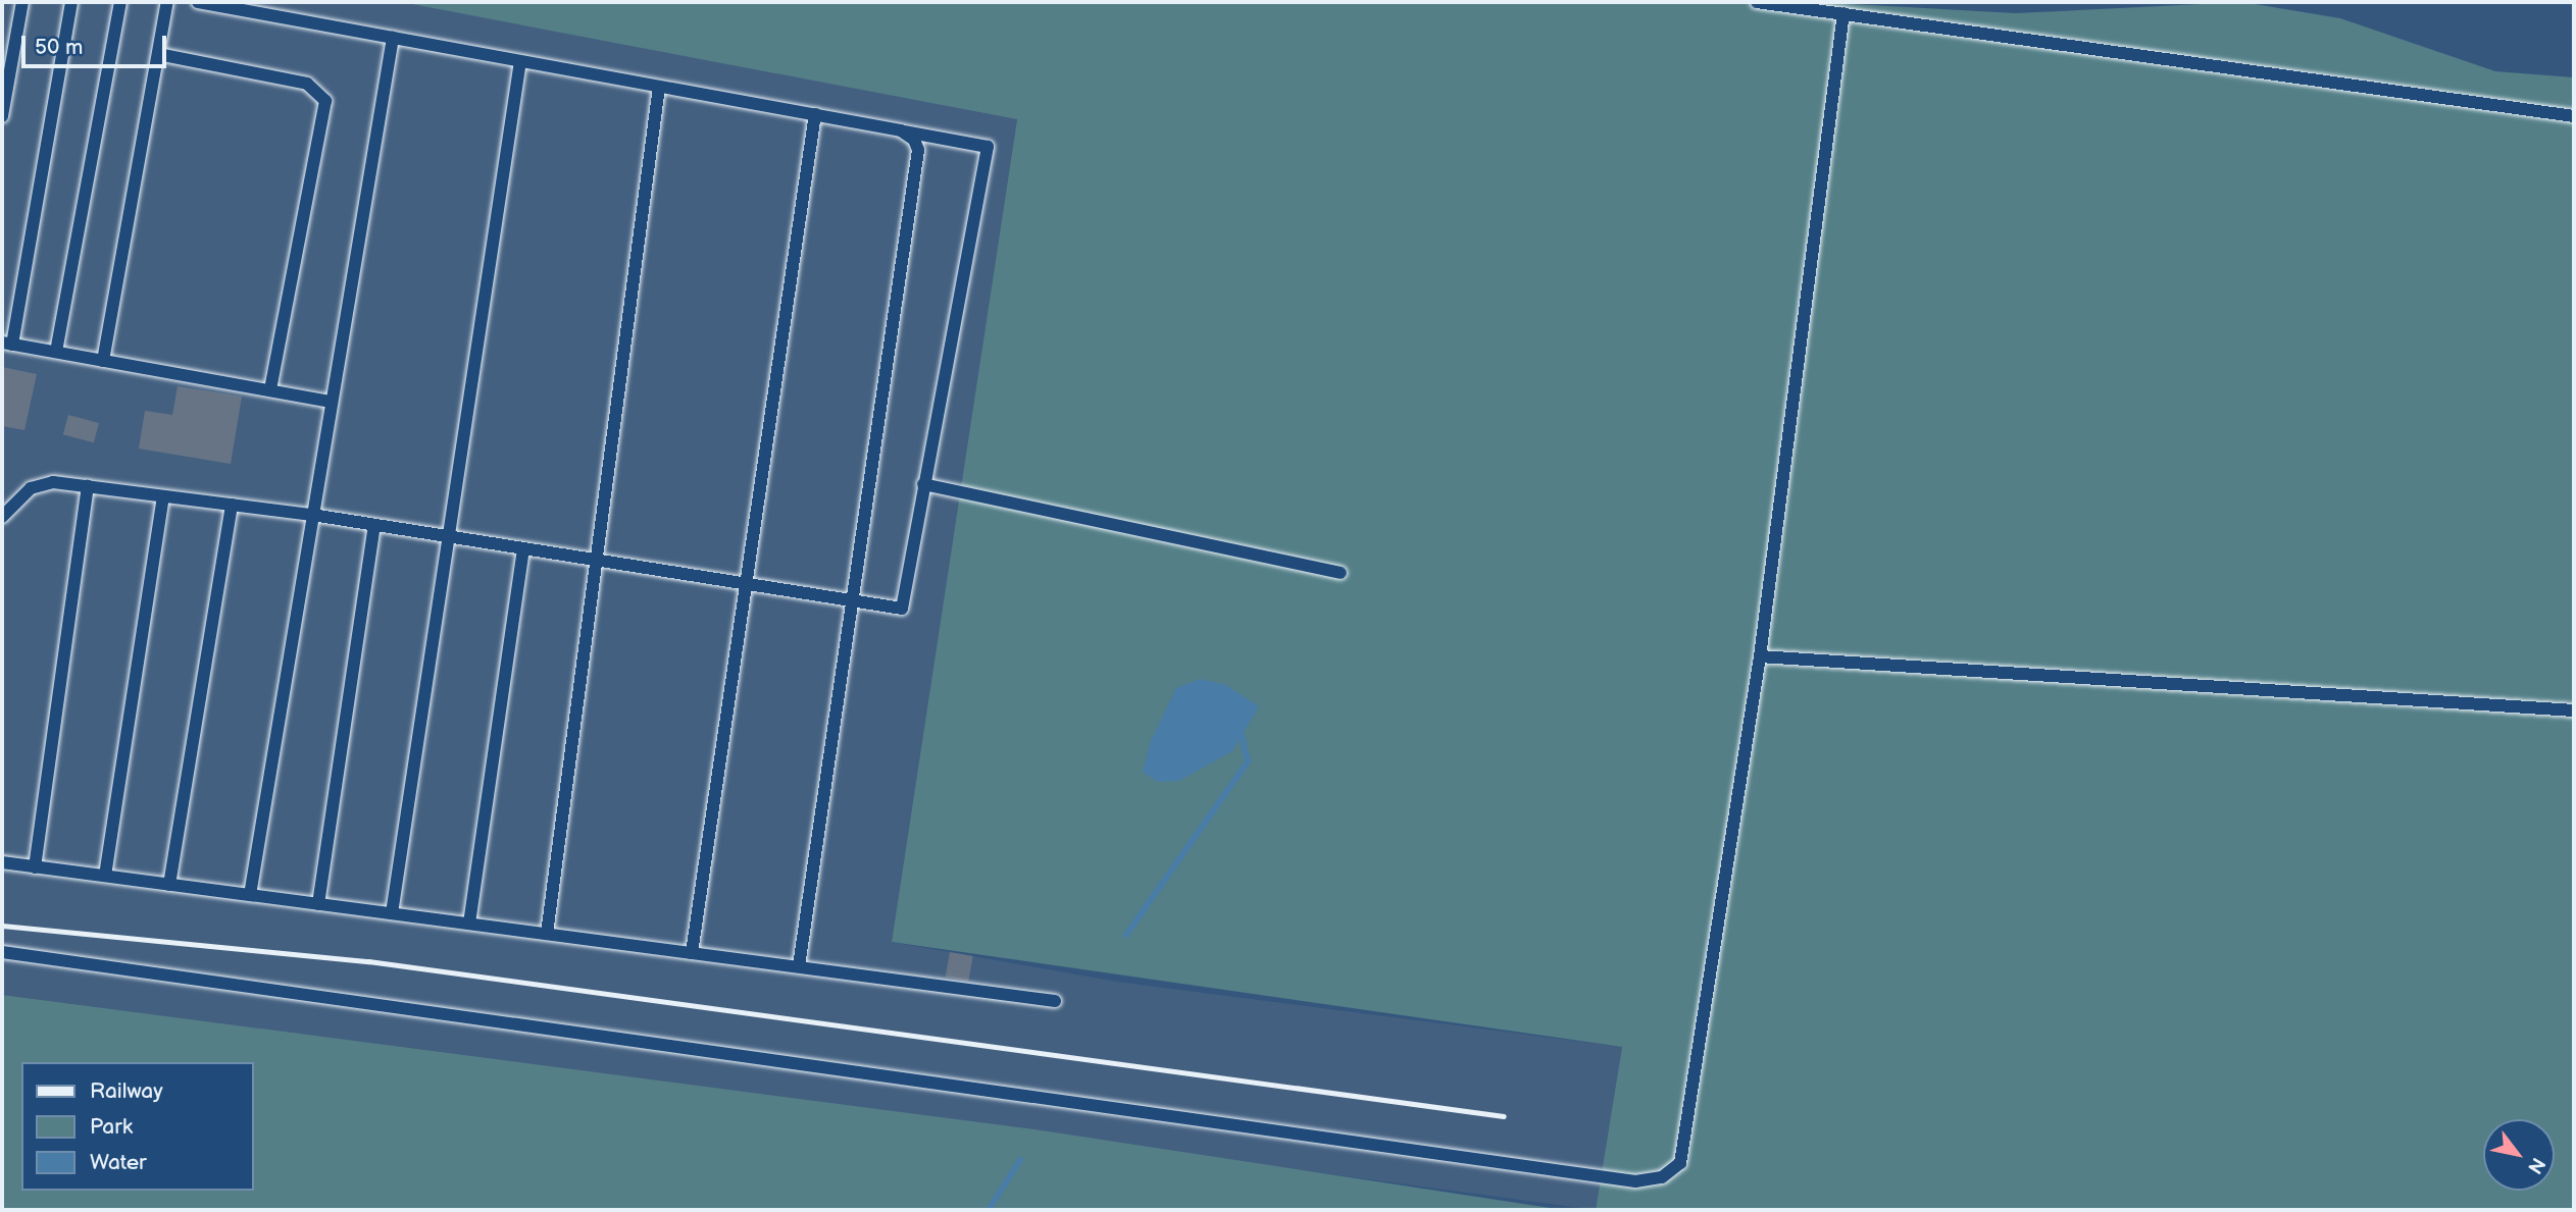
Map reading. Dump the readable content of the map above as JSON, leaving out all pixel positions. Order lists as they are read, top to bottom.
{
  "legend": ["Railway", "Park", "Water"],
  "scale_bar": "50 m",
  "north": "bottom right"
}
